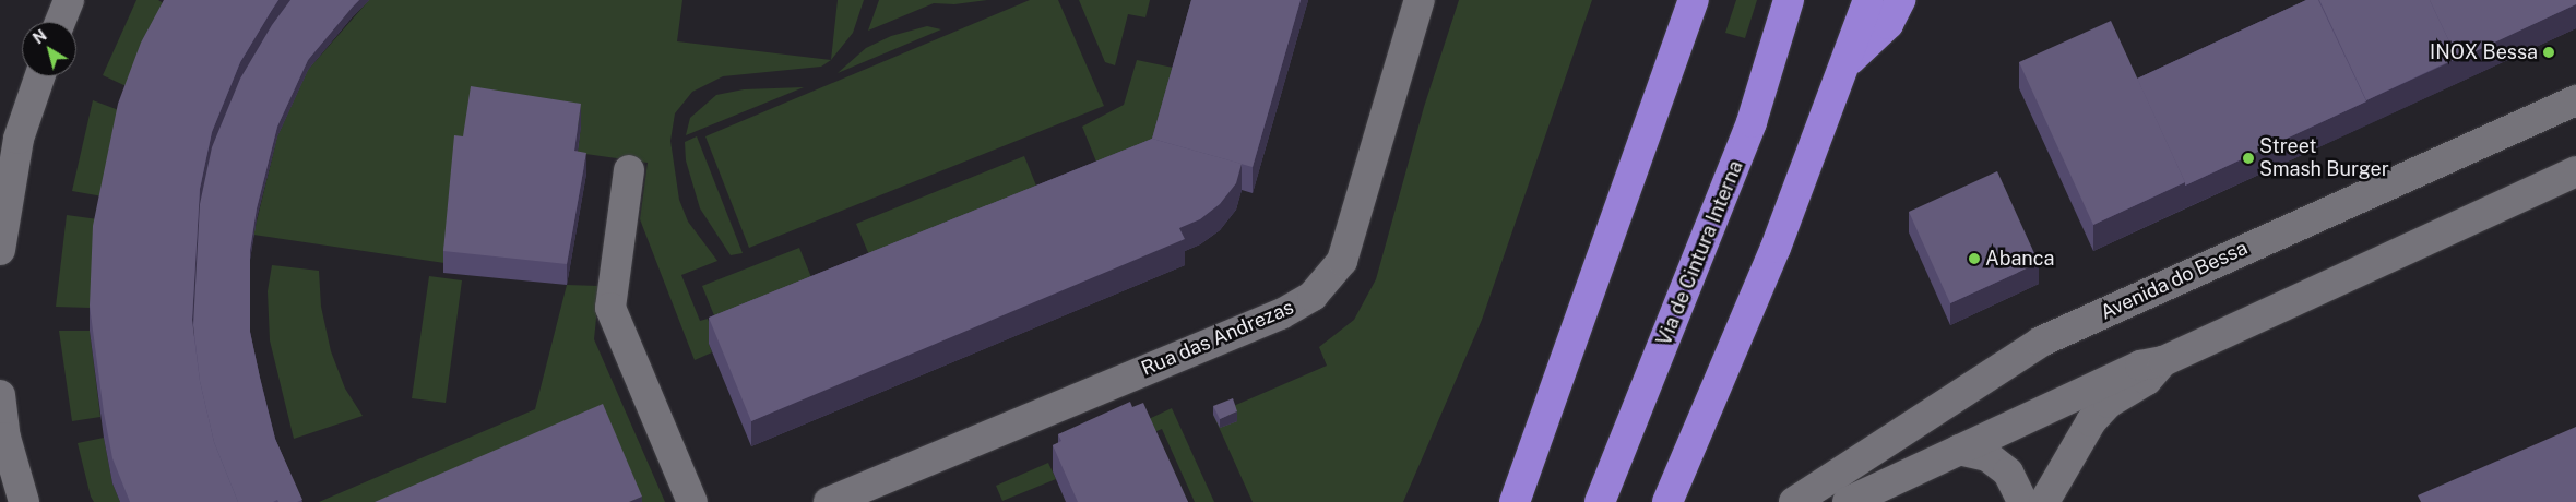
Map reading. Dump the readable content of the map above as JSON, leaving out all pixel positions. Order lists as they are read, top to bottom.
{
  "streets": {
    "highway": ["Via de Cintura Interna"],
    "street": ["Avenida do Bessa", "Rua das Andrezas"]
  },
  "places": ["INOX Bessa", "Street Smash Burger", "Abanca"],
  "north": "top left"
}
